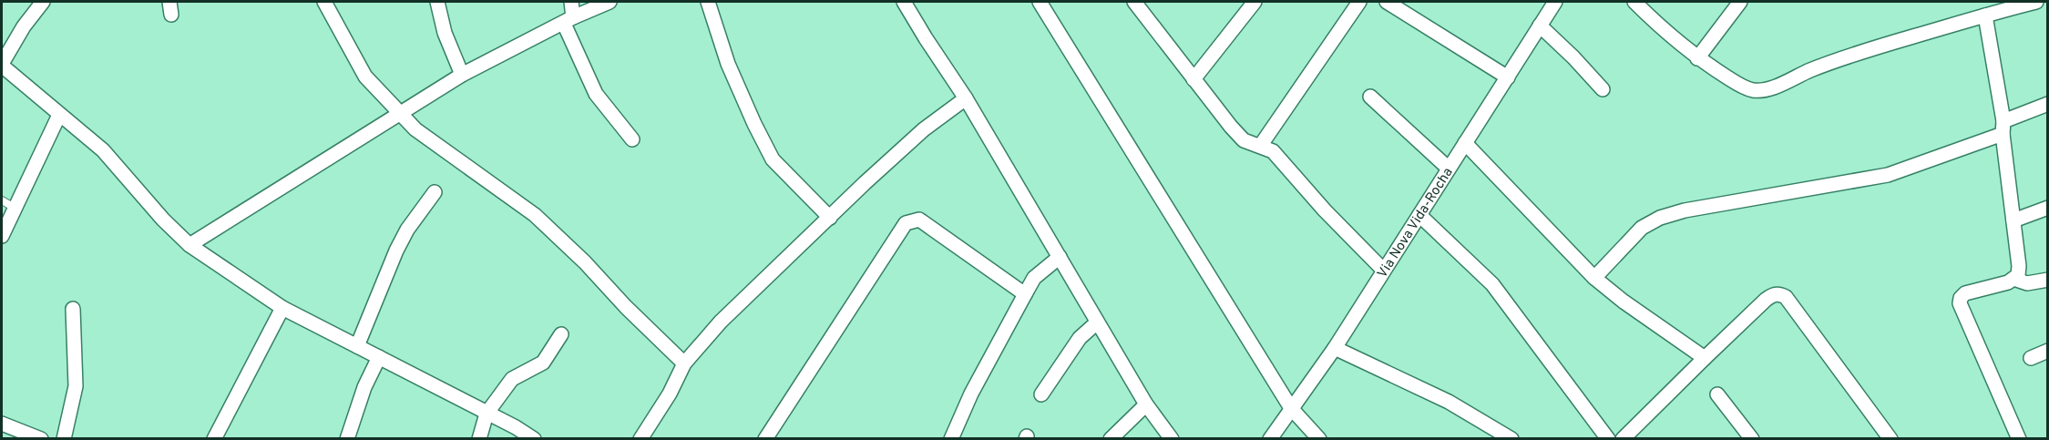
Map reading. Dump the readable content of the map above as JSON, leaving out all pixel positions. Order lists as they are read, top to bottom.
{
  "streets": {
    "street": ["Via Nova Vida-Rocha"]
  }
}
